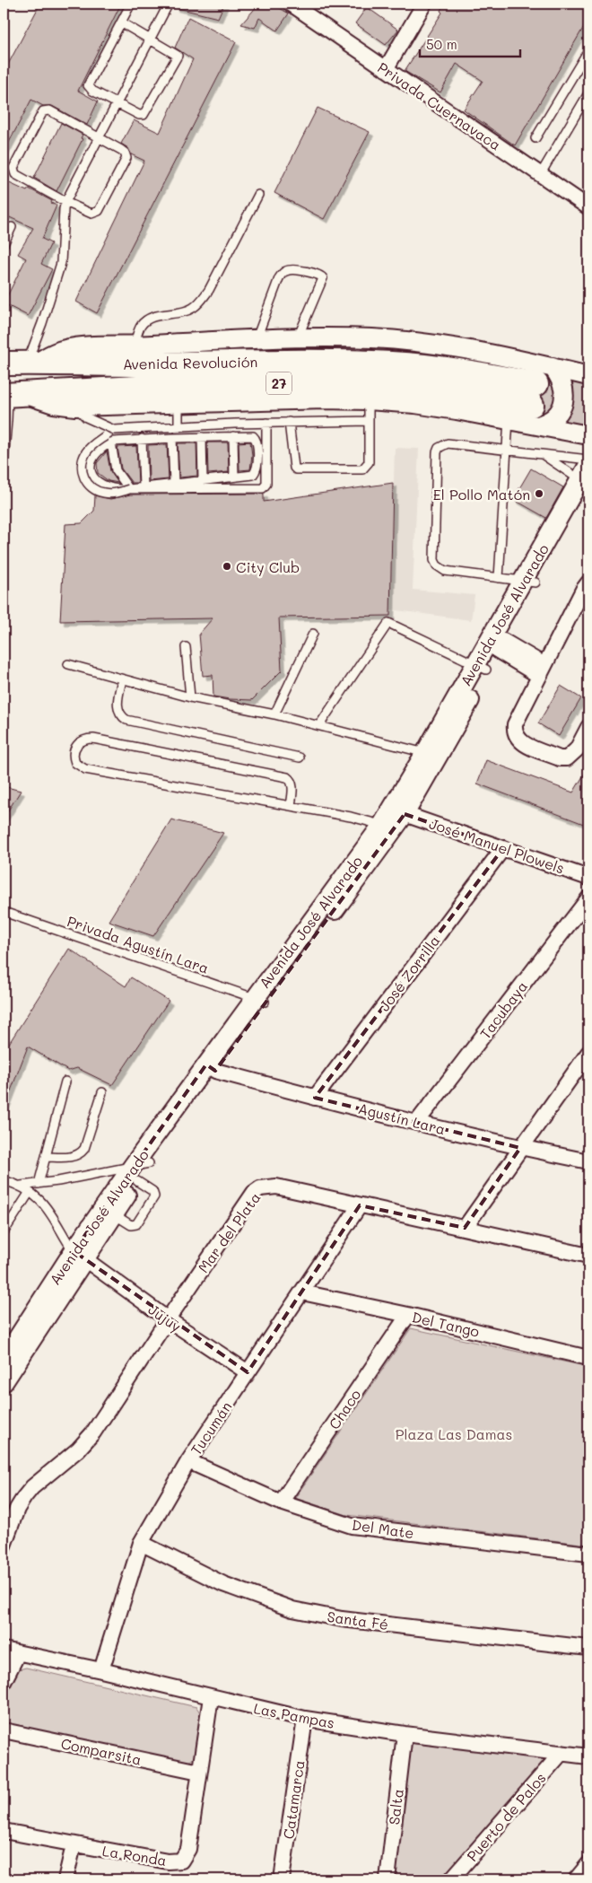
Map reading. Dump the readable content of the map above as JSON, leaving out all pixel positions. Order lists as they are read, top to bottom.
{
  "streets": {
    "main road": ["Avenida Revolución", "27"],
    "street": [
      "Privada Cuernavaca",
      "Avenida José Alvarado",
      "José Manuel Plowels",
      "José Zorrilla",
      "Tacubaya",
      "Agustín Lara",
      "Mar del Plata",
      "Jujuy",
      "Del Tango",
      "Chaco",
      "Tucumán",
      "Del Mate",
      "Santa Fé",
      "Las Pampas",
      "Comparsita",
      "Catamarca",
      "Salta",
      "Puerto de Palos",
      "La Ronda"
    ],
    "lane": ["Privada Agustín Lara"]
  },
  "crossings": [
    ["Avenida José Alvarado", "José Manuel Plowels"],
    ["Avenida José Alvarado", "Privada Agustín Lara"],
    ["Avenida José Alvarado", "Agustín Lara"],
    ["Avenida José Alvarado", "Jujuy"],
    ["José Manuel Plowels", "José Zorrilla"],
    ["José Zorrilla", "Agustín Lara"],
    ["Tacubaya", "Agustín Lara"],
    ["Mar del Plata", "Jujuy"],
    ["Mar del Plata", "Tucumán"],
    ["Jujuy", "Tucumán"],
    ["Del Tango", "Chaco"],
    ["Del Tango", "Tucumán"],
    ["Chaco", "Del Mate"],
    ["Tucumán", "Del Mate"],
    ["Tucumán", "Santa Fé"],
    ["Tucumán", "Las Pampas"],
    ["Las Pampas", "Catamarca"],
    ["Las Pampas", "Salta"],
    ["Las Pampas", "Puerto de Palos"],
    ["Las Pampas", "La Ronda"],
    ["Comparsita", "La Ronda"]
  ],
  "parks": ["Plaza Las Damas"],
  "places": ["El Pollo Matón", "City Club"],
  "scale_bar": "50 m"
}
